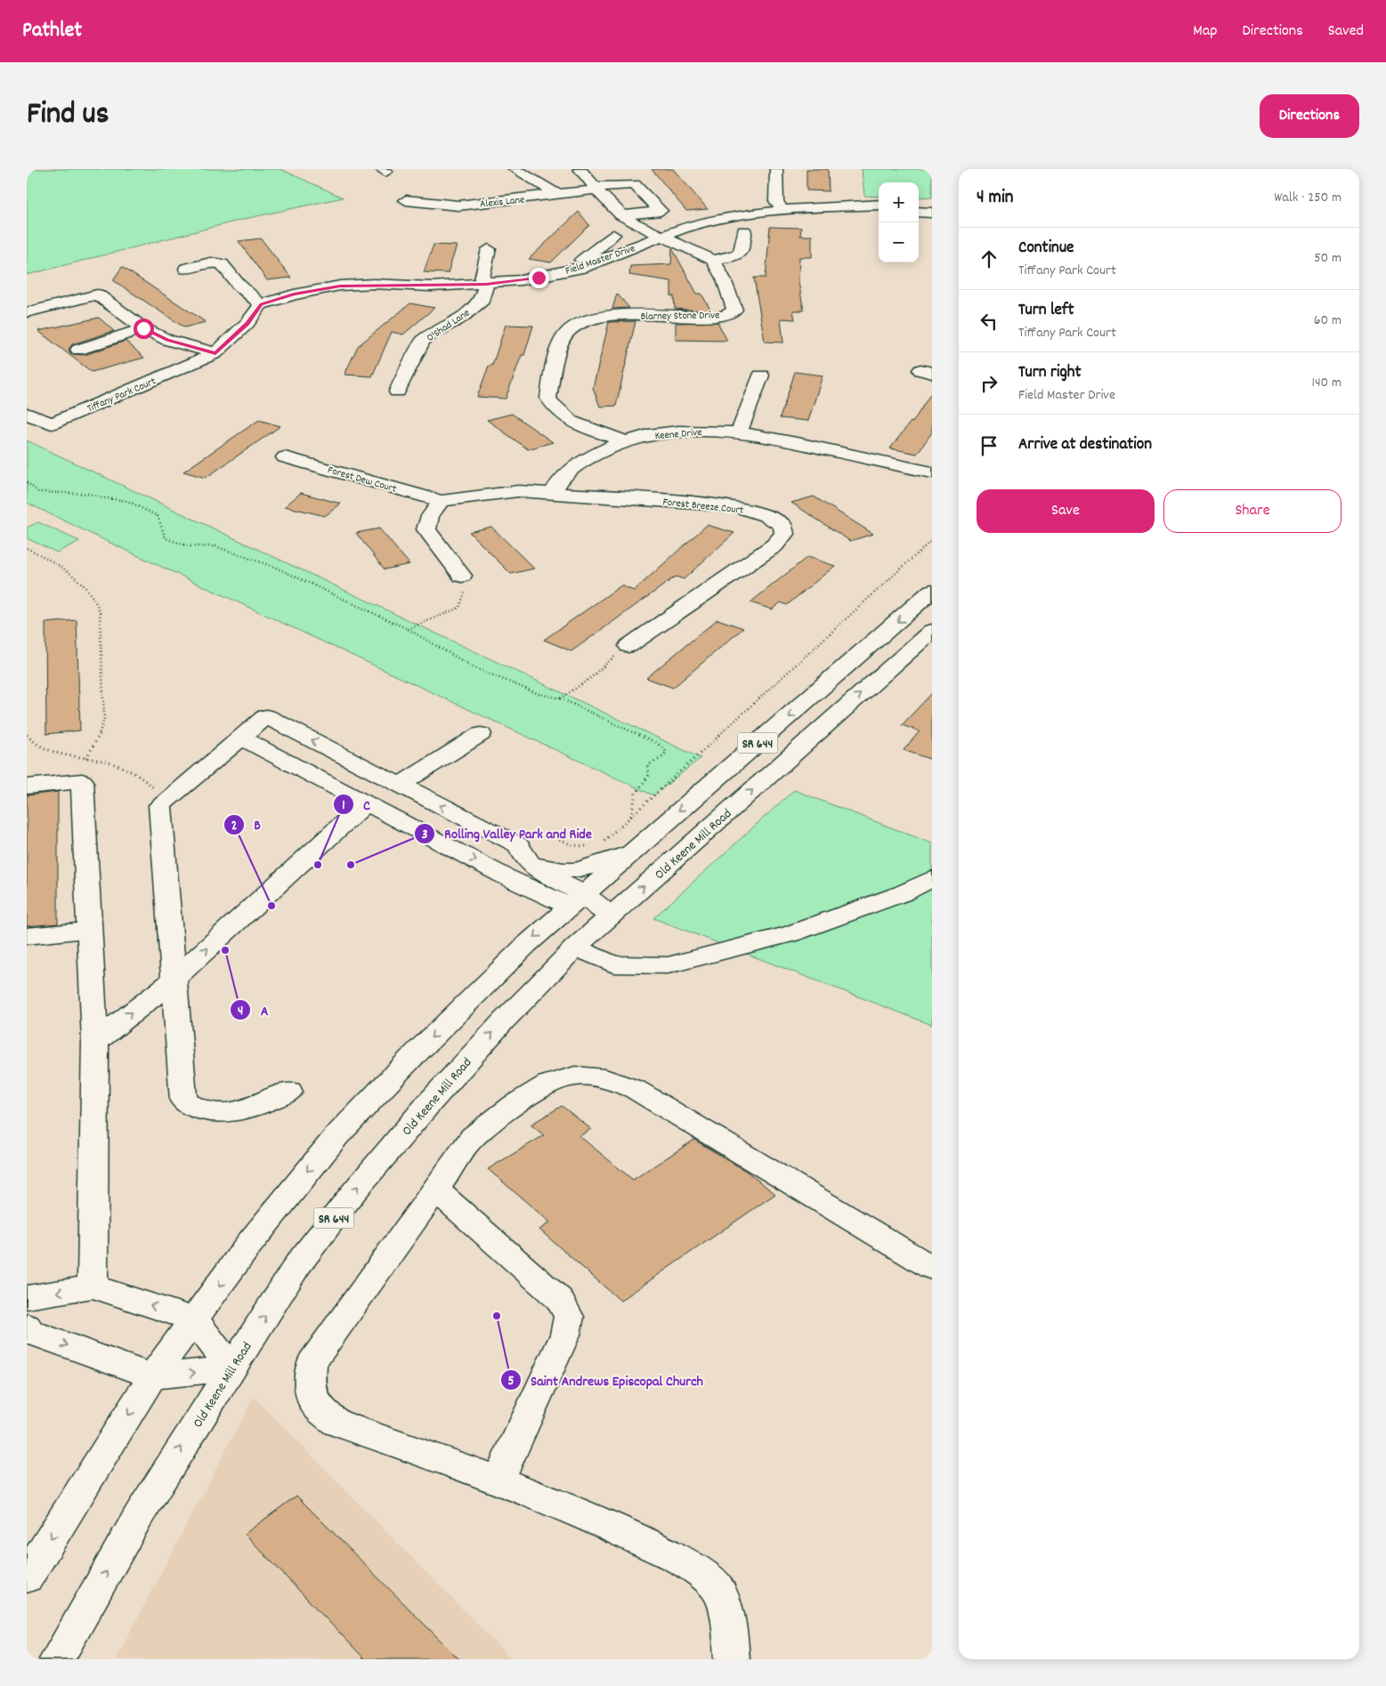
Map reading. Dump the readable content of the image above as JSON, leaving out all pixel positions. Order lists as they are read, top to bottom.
{
  "streets": {
    "street": [
      "Alexis Lane",
      "Field Master Drive",
      "Blarney Stone Drive",
      "O'Shad Lane",
      "Tiffany Park Court",
      "Keene Drive",
      "Forest Dew Court",
      "Forest Breeze Court",
      "SR 644",
      "Old Keene Mill Road"
    ]
  },
  "crossings": [
    ["Field Master Drive", "O'Shad Lane"],
    ["Field Master Drive", "Tiffany Park Court"],
    ["Blarney Stone Drive", "Keene Drive"],
    ["Keene Drive", "Forest Breeze Court"]
  ],
  "places": [
    "C",
    "Rolling Valley Park and Ride",
    "B",
    "A",
    "Saint Andrews Episcopal Church"
  ],
  "page": {
    "header": "Pathlet",
    "nav": ["Map", "Directions", "Saved"],
    "title": "Find us",
    "buttons": [
      "Directions",
      ["Save", "Share"]
    ],
    "heading": ["4 min", "Walk · 250 m"],
    "map_buttons": ["+", "−"],
    "list": [
      ["Continue", "Tiffany Park Court", "50 m"],
      ["Turn left", "Tiffany Park Court", "60 m"],
      ["Turn right", "Field Master Drive", "140 m"],
      "Arrive at destination"
    ]
  }
}
